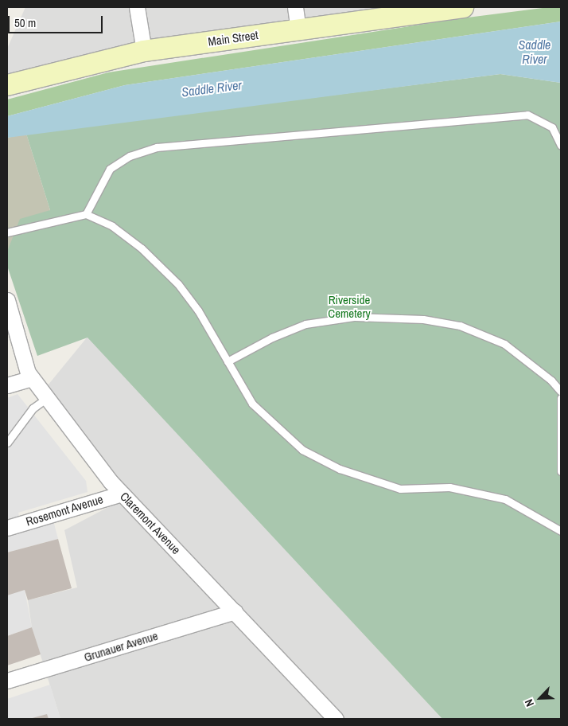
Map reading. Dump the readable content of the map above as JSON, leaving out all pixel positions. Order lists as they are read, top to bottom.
{
  "streets": {
    "street": [
      "Main Street",
      "Rosemont Avenue",
      "Claremont Avenue",
      "Grunauer Avenue"
    ]
  },
  "crossings": [
    ["Rosemont Avenue", "Claremont Avenue"],
    ["Claremont Avenue", "Grunauer Avenue"]
  ],
  "water": ["Saddle River"],
  "parks": ["Riverside Cemetery"],
  "scale_bar": "50 m",
  "north": "bottom left"
}
